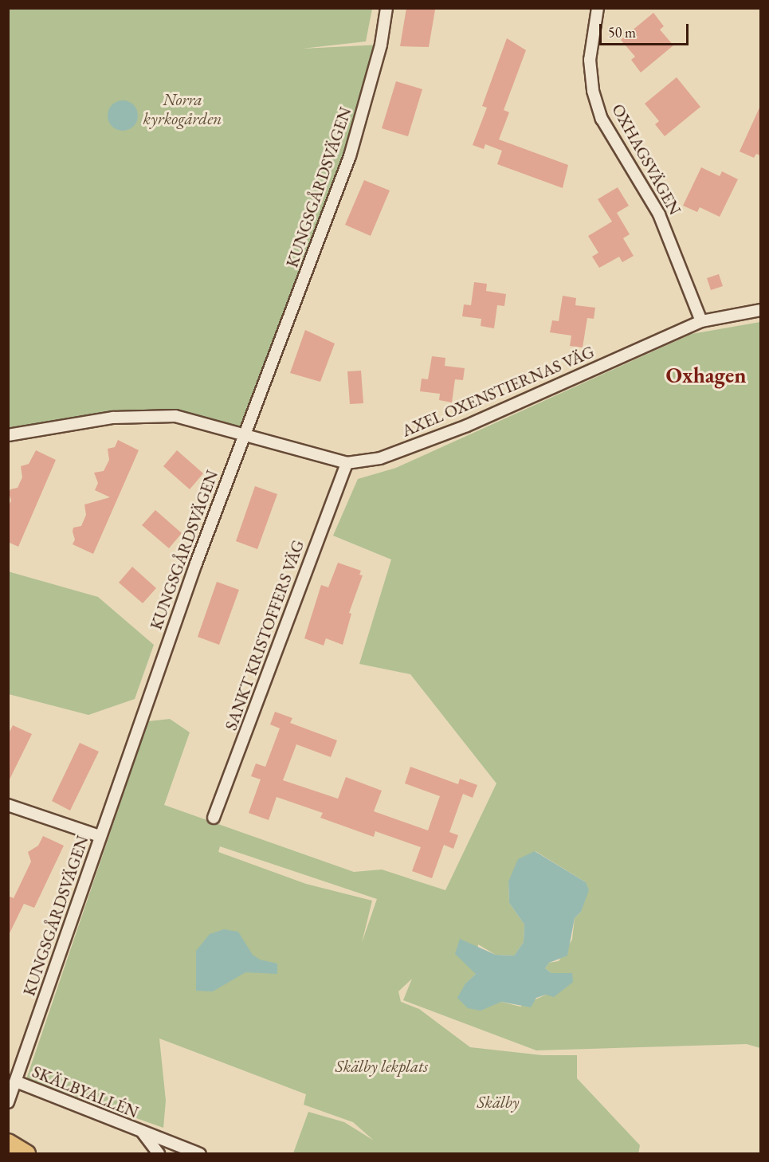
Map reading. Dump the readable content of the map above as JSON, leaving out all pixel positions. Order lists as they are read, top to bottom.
{
  "streets": {
    "street": [
      "OXHAGSVÄGEN",
      "KUNGSGÅRDSVÄGEN",
      "AXEL OXENSTIERNAS VÄG",
      "SANKT KRISTOFFERS VÄG",
      "SKÄLBYALLÉN"
    ]
  },
  "crossings": [
    ["OXHAGSVÄGEN", "AXEL OXENSTIERNAS VÄG"],
    ["KUNGSGÅRDSVÄGEN", "AXEL OXENSTIERNAS VÄG"],
    ["KUNGSGÅRDSVÄGEN", "SKÄLBYALLÉN"],
    ["AXEL OXENSTIERNAS VÄG", "SANKT KRISTOFFERS VÄG"]
  ],
  "districts": ["Oxhagen"],
  "parks": ["Norra kyrkogården", "Skälby lekplats", "Skälby"],
  "scale_bar": "50 m"
}
